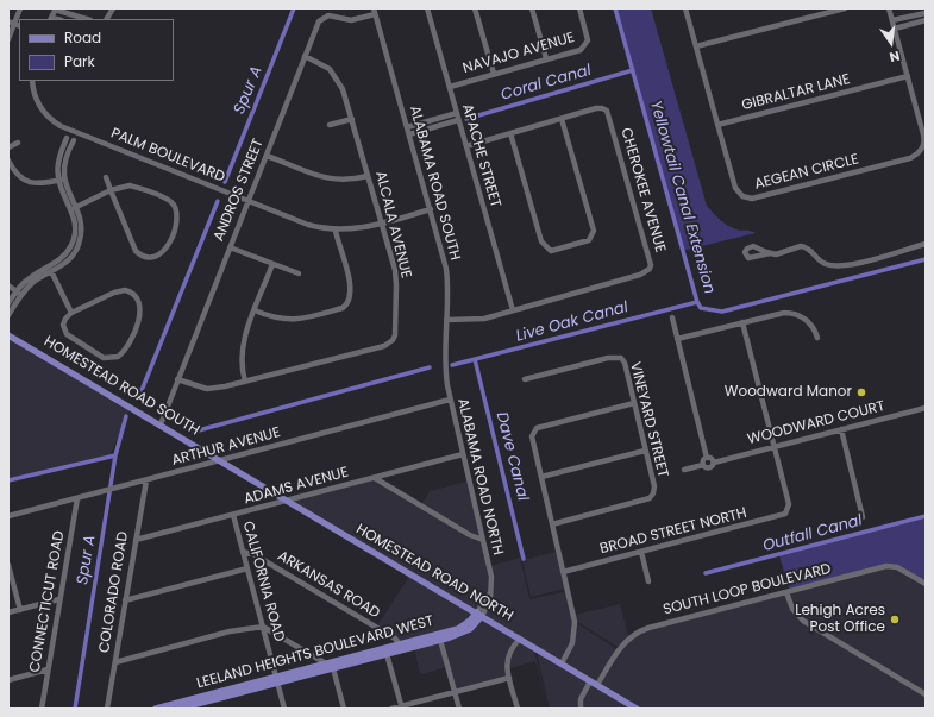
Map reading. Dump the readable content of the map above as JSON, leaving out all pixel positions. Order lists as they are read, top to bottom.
{
  "streets": {
    "main road": ["HOMESTEAD ROAD SOUTH", "HOMESTEAD ROAD NORTH", "LEELAND HEIGHTS BOULEVARD WEST"],
    "street": [
      "NAVAJO AVENUE",
      "GIBRALTAR LANE",
      "PALM BOULEVARD",
      "APACHE STREET",
      "AEGEAN CIRCLE",
      "ALABAMA ROAD SOUTH",
      "ANDROS STREET",
      "CHEROKEE AVENUE",
      "ALCALA AVENUE",
      "VINEYARD STREET",
      "WOODWARD COURT",
      "ARTHUR AVENUE",
      "ALABAMA ROAD NORTH",
      "ADAMS AVENUE",
      "BROAD STREET NORTH",
      "CALIFORNIA ROAD",
      "ARKANSAS ROAD",
      "SOUTH LOOP BOULEVARD",
      "COLORADO ROAD",
      "CONNECTICUT ROAD"
    ]
  },
  "crossings": [
    ["NAVAJO AVENUE", "APACHE STREET"],
    ["GIBRALTAR LANE", "AEGEAN CIRCLE"],
    ["PALM BOULEVARD", "ALABAMA ROAD SOUTH"],
    ["PALM BOULEVARD", "ANDROS STREET"],
    ["PALM BOULEVARD", "ALCALA AVENUE"],
    ["APACHE STREET", "CHEROKEE AVENUE"],
    ["ALABAMA ROAD SOUTH", "ANDROS STREET"],
    ["ALABAMA ROAD SOUTH", "CHEROKEE AVENUE"],
    ["ALABAMA ROAD SOUTH", "ALABAMA ROAD NORTH"],
    ["ANDROS STREET", "ALCALA AVENUE"],
    ["ANDROS STREET", "HOMESTEAD ROAD SOUTH"],
    ["HOMESTEAD ROAD SOUTH", "ARTHUR AVENUE"],
    ["HOMESTEAD ROAD SOUTH", "HOMESTEAD ROAD NORTH"],
    ["WOODWARD COURT", "BROAD STREET NORTH"],
    ["ARTHUR AVENUE", "ALABAMA ROAD NORTH"],
    ["ARTHUR AVENUE", "HOMESTEAD ROAD NORTH"],
    ["ARTHUR AVENUE", "COLORADO ROAD"],
    ["ARTHUR AVENUE", "CONNECTICUT ROAD"],
    ["ALABAMA ROAD NORTH", "ADAMS AVENUE"],
    ["ALABAMA ROAD NORTH", "HOMESTEAD ROAD NORTH"],
    ["ALABAMA ROAD NORTH", "LEELAND HEIGHTS BOULEVARD WEST"],
    ["ADAMS AVENUE", "HOMESTEAD ROAD NORTH"],
    ["ADAMS AVENUE", "CALIFORNIA ROAD"],
    ["ADAMS AVENUE", "COLORADO ROAD"],
    ["HOMESTEAD ROAD NORTH", "SOUTH LOOP BOULEVARD"],
    ["HOMESTEAD ROAD NORTH", "LEELAND HEIGHTS BOULEVARD WEST"],
    ["CALIFORNIA ROAD", "ARKANSAS ROAD"],
    ["CALIFORNIA ROAD", "LEELAND HEIGHTS BOULEVARD WEST"],
    ["ARKANSAS ROAD", "LEELAND HEIGHTS BOULEVARD WEST"]
  ],
  "water": [
    "Coral Canal",
    "Spur A",
    "Yellowtail Canal Extension",
    "Live Oak Canal",
    "Dave Canal",
    "Outfall Canal"
  ],
  "places": ["Woodward Manor", "Lehigh Acres Post Office"],
  "legend": ["Road", "Park"],
  "north": "bottom"
}
